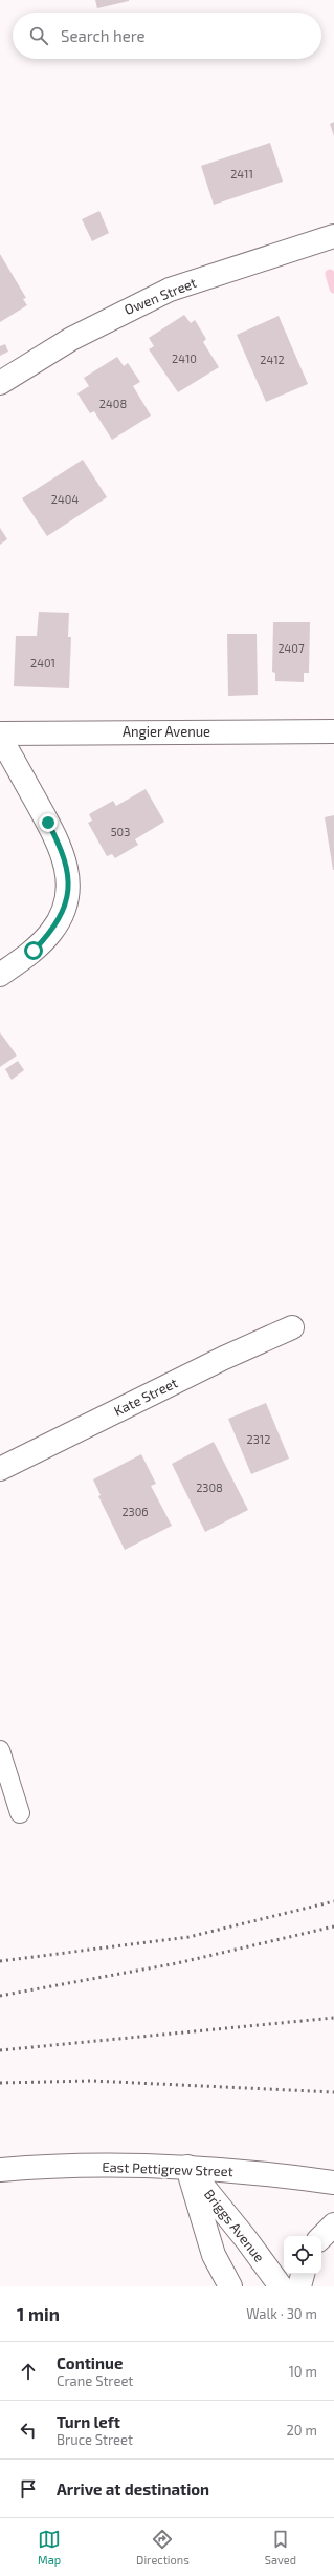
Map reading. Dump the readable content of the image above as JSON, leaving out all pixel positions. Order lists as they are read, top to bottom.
{
  "streets": {
    "street": [
      "Owen Street",
      "Angier Avenue",
      "Kate Street",
      "East Pettigrew Street",
      "Briggs Avenue"
    ]
  },
  "crossings": [
    ["East Pettigrew Street", "Briggs Avenue"]
  ],
  "house_numbers": [
    "2411",
    "2410",
    "2412",
    "2408",
    "2404",
    "2407",
    "2401",
    "503",
    "2312",
    "2308",
    "2306"
  ],
  "page": {
    "search": "Search here",
    "heading": ["1 min", "Walk · 30 m"],
    "list": [
      ["Continue", "Crane Street", "10 m"],
      ["Turn left", "Bruce Street", "20 m"],
      "Arrive at destination"
    ],
    "nav": ["Map", "Directions", "Saved"]
  }
}
